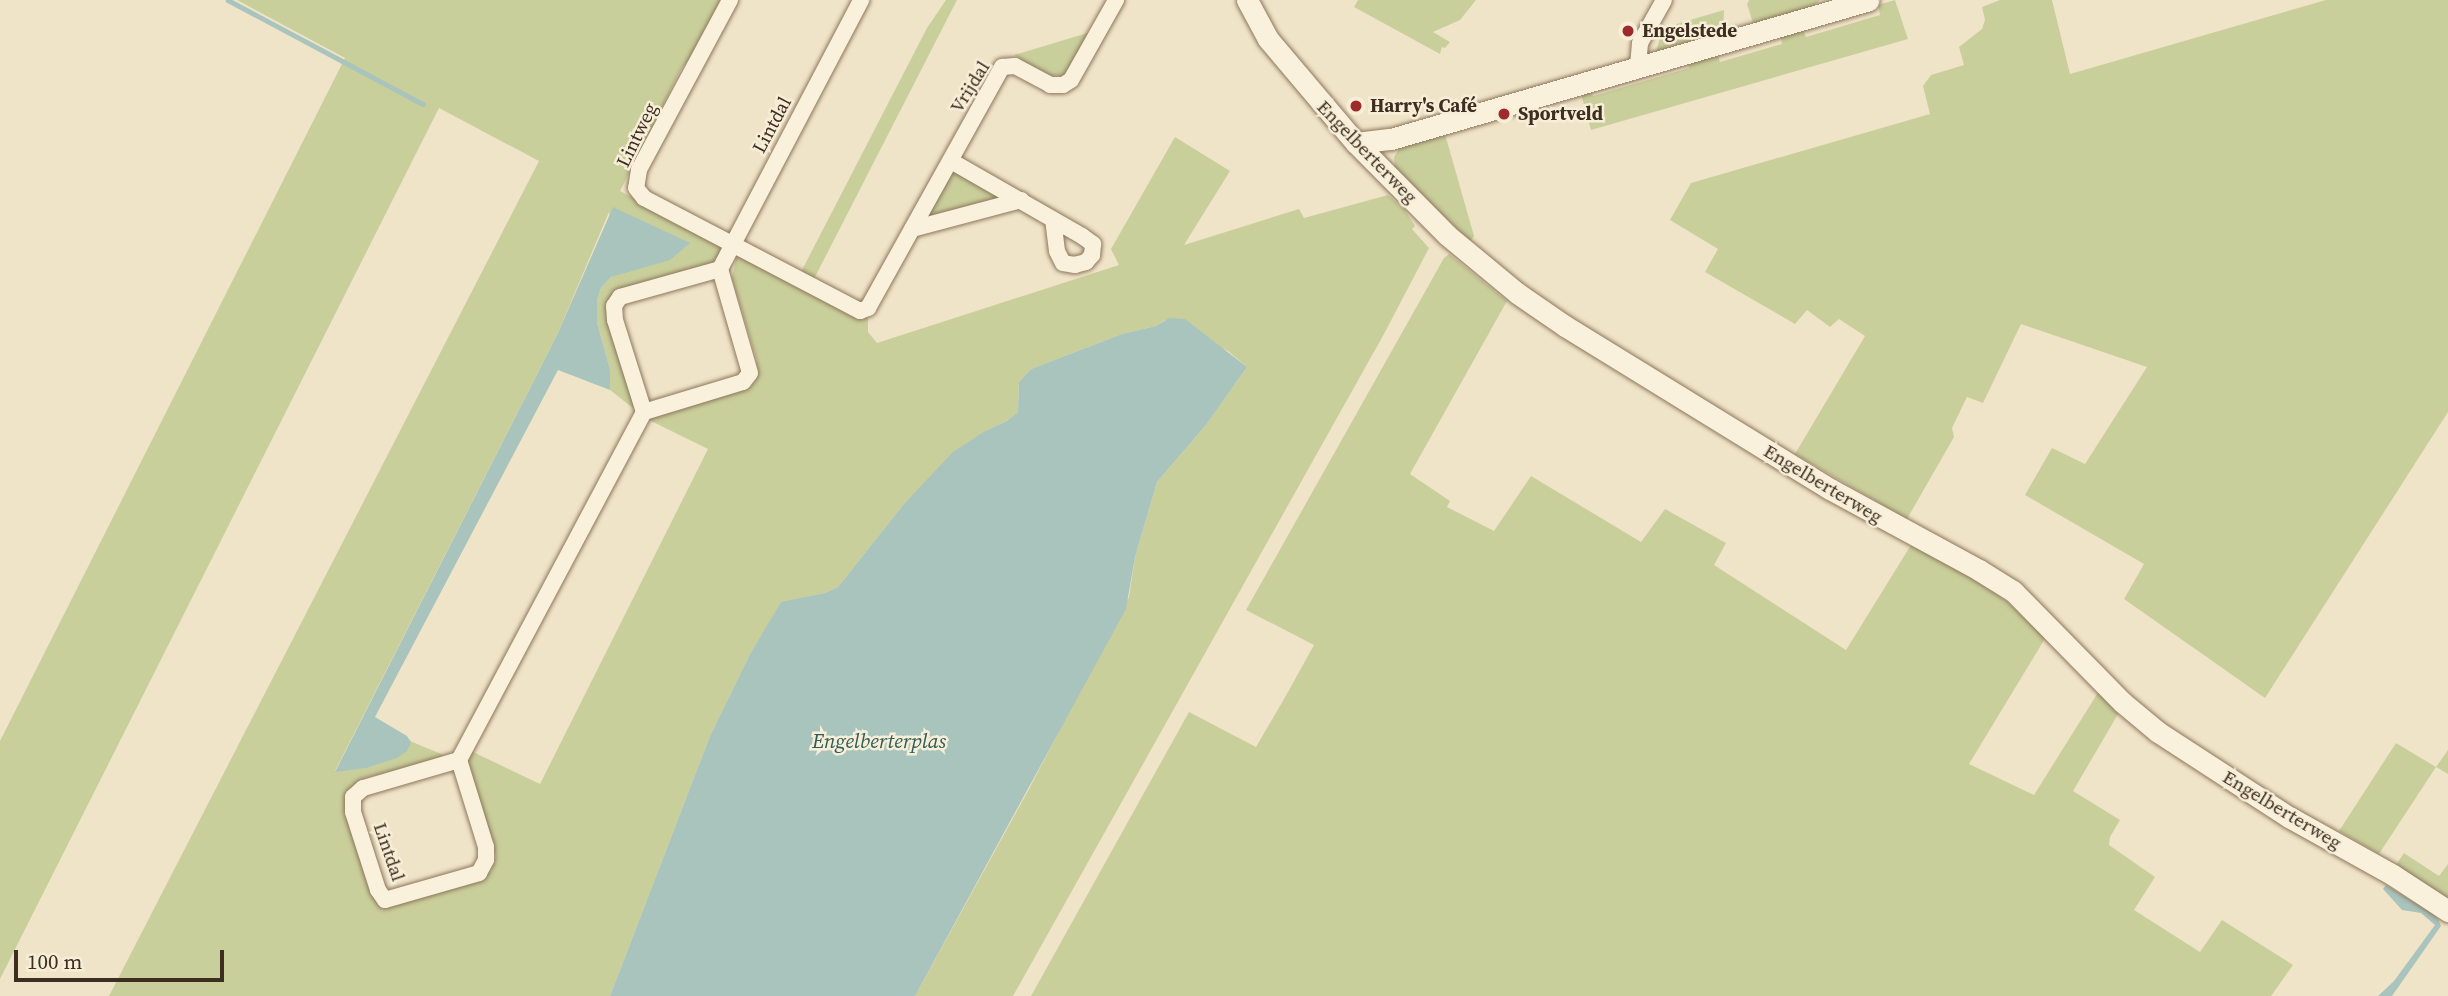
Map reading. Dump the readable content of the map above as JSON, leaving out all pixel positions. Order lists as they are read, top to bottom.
{
  "streets": {
    "street": [
      "Vrijdal",
      "Lintdal",
      "Lintweg",
      "Engelberterweg"
    ]
  },
  "crossings": [
    ["Vrijdal", "Lintdal"],
    ["Vrijdal", "Lintweg"],
    ["Lintdal", "Lintweg"]
  ],
  "water": ["Engelberterplas"],
  "places": ["Engelstede", "Harry's Café", "Sportveld"],
  "scale_bar": "100 m"
}
